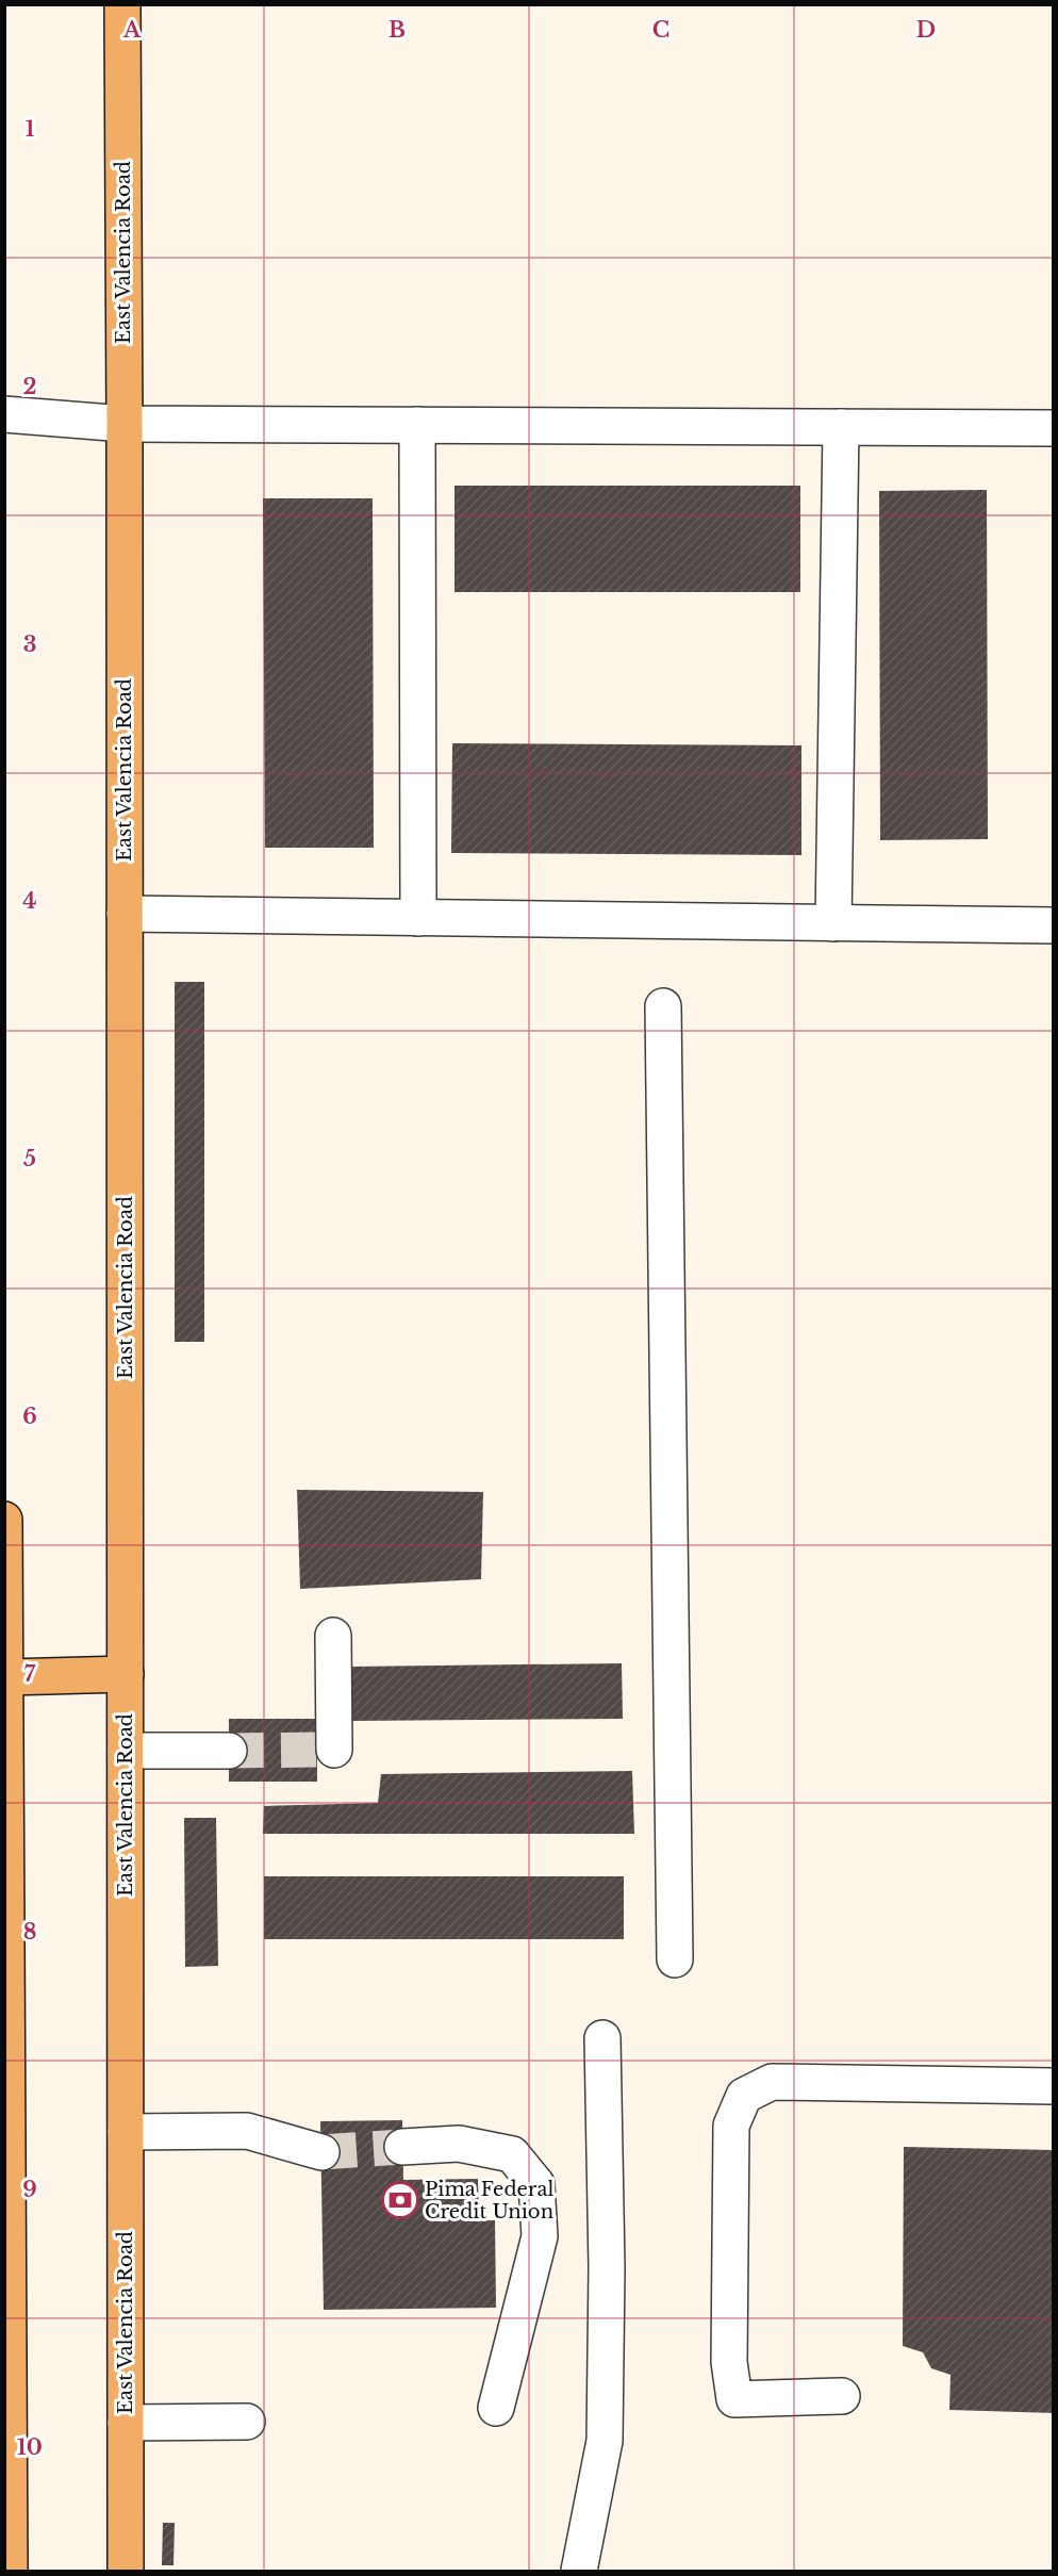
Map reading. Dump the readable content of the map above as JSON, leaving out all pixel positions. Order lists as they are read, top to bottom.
{
  "streets": {
    "main road": ["East Valencia Road"]
  },
  "places": {
    "bank": ["Pima Federal Credit Union"]
  },
  "grid": {
    "columns": [
      "A",
      "B",
      "C",
      "D"
    ],
    "rows": [
      "1",
      "2",
      "3",
      "4",
      "5",
      "6",
      "7",
      "8",
      "9",
      "10"
    ]
  }
}
